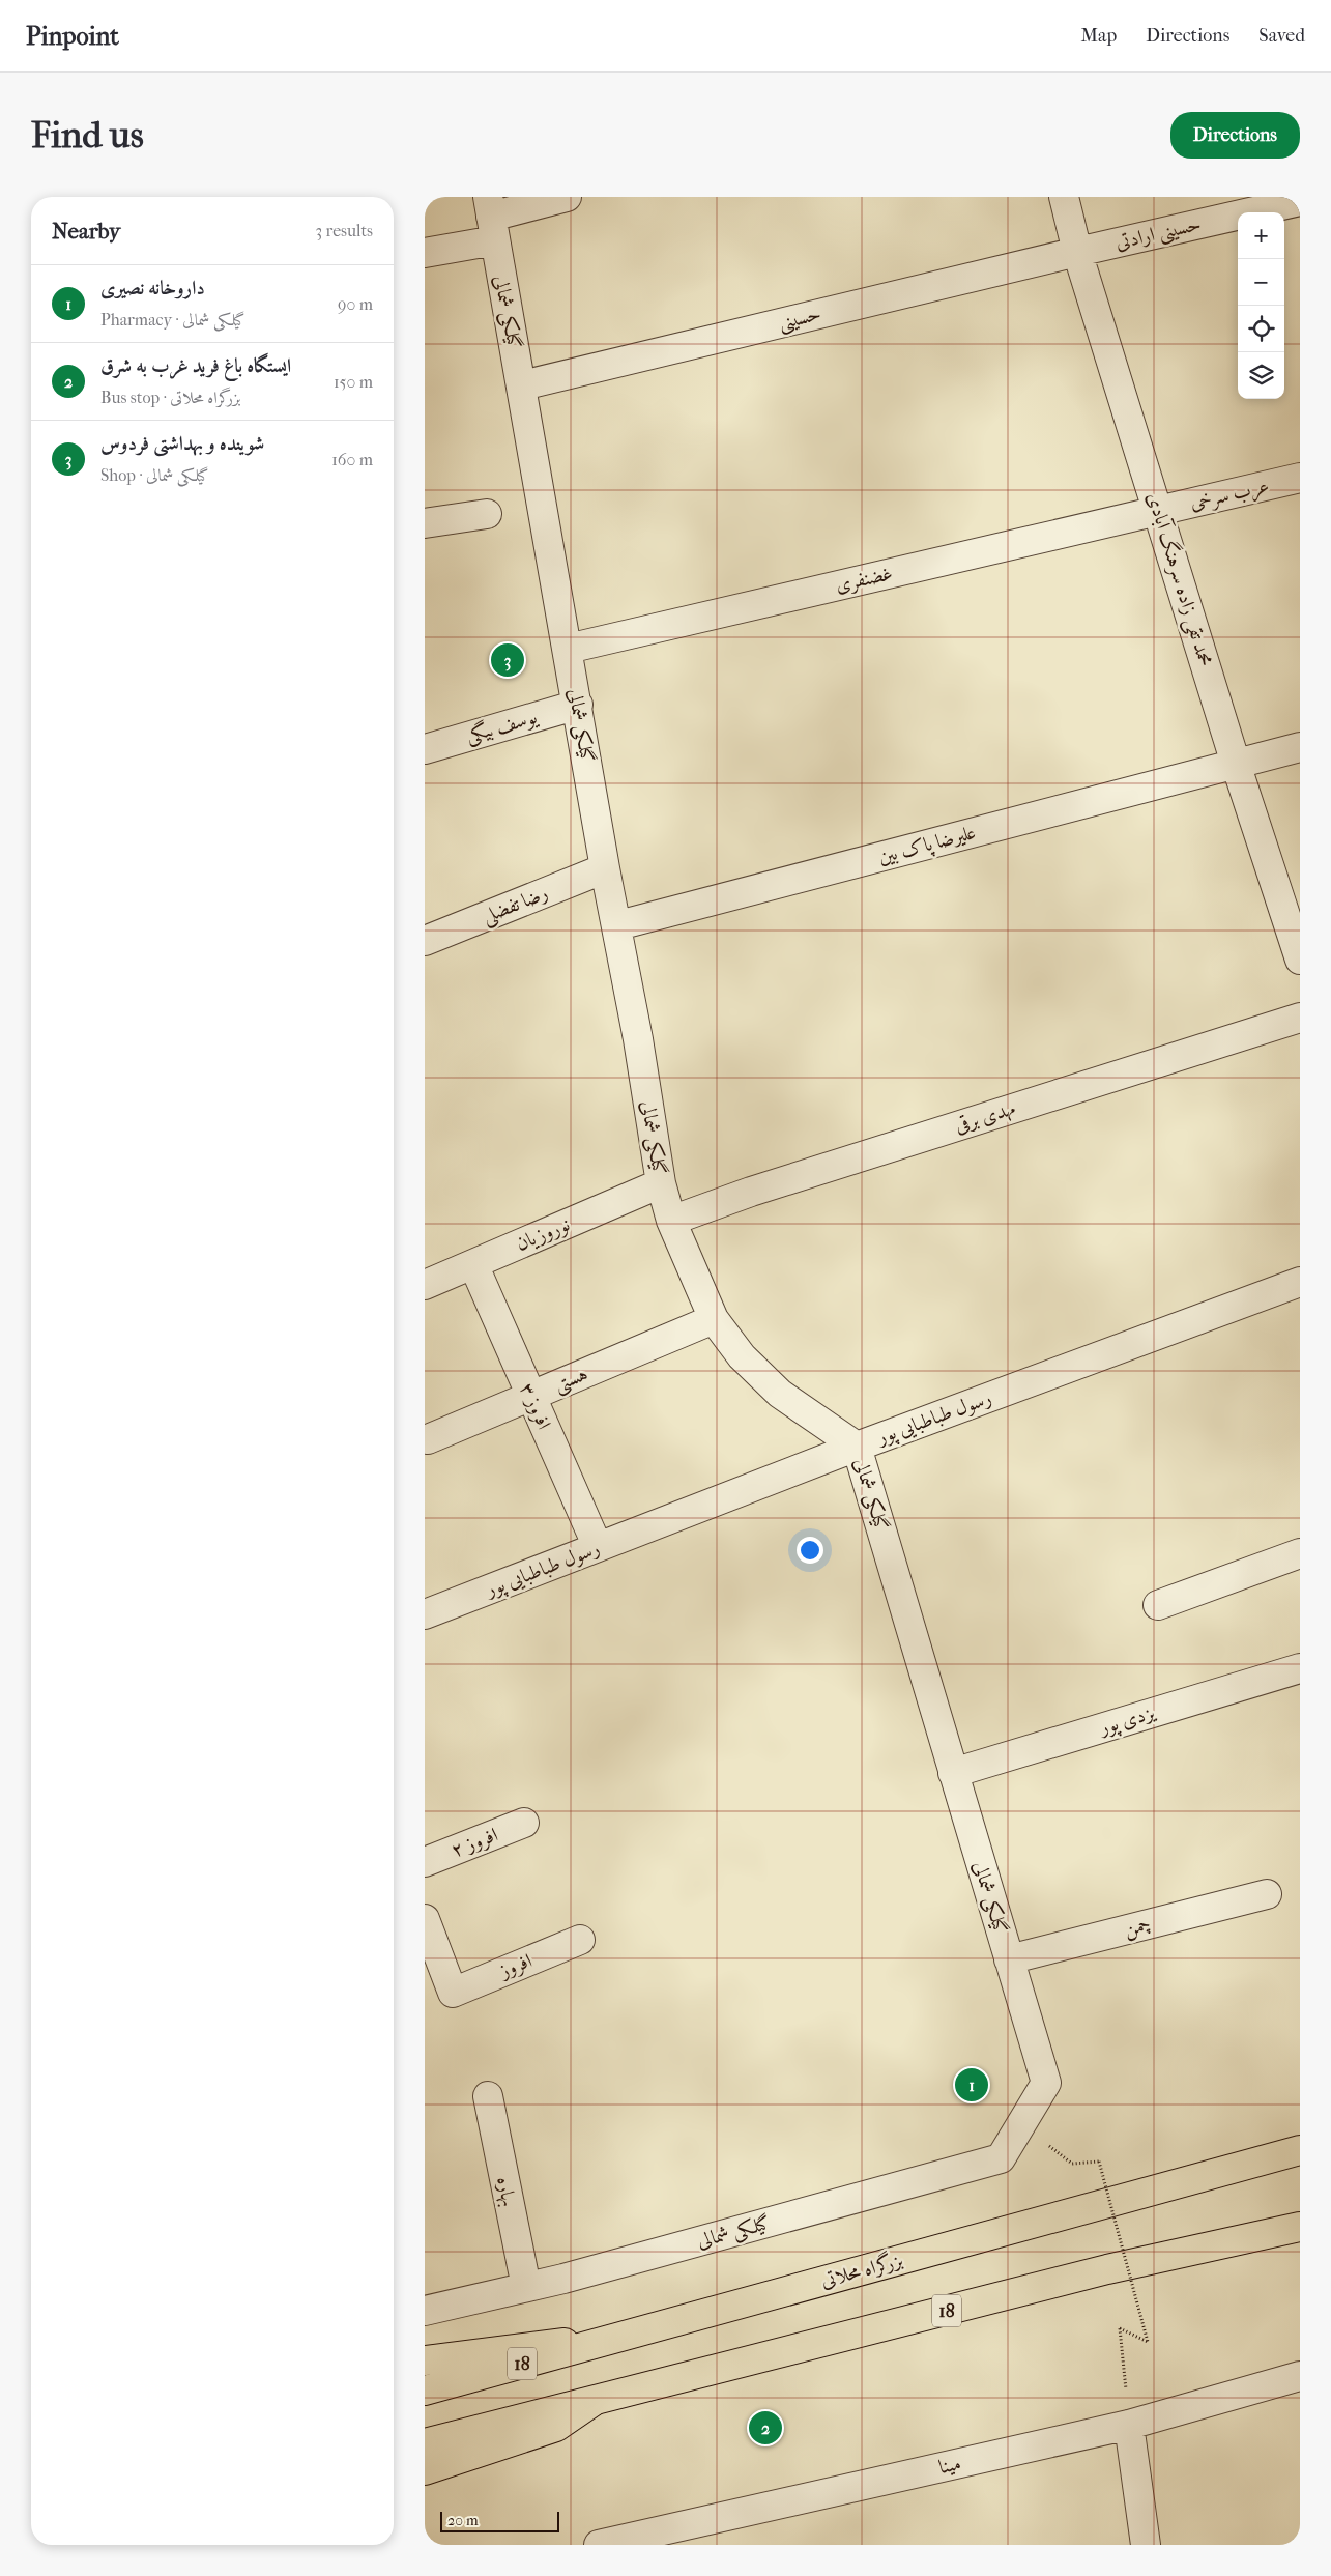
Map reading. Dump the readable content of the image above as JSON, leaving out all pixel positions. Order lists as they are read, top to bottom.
{
  "streets": {
    "main road": ["بزرگراه محلاتی", "18"],
    "street": [
      "حسینی ارادتی",
      "گيلکی شمالی",
      "حسینی",
      "عرب سرخی",
      "غضنفری",
      "محمد تقی زاده سرهنگ آبادی",
      "یوسف بیگی",
      "علیرضا پاک بین",
      "رضا تفضلی",
      "مهدی برقی",
      "نوروزیان",
      "هستی",
      "افروز ۳",
      "رسول طباطبایی پور",
      "یزدی پور",
      "افروز ۲",
      "چمن",
      "افروز",
      "بهاره",
      "مینا"
    ]
  },
  "crossings": [
    ["حسینی ارادتی", "حسینی"],
    ["حسینی ارادتی", "محمد تقی زاده سرهنگ آبادی"],
    ["گيلکی شمالی", "حسینی"],
    ["گيلکی شمالی", "غضنفری"],
    ["گيلکی شمالی", "یوسف بیگی"],
    ["گيلکی شمالی", "علیرضا پاک بین"],
    ["گيلکی شمالی", "رضا تفضلی"],
    ["گيلکی شمالی", "مهدی برقی"],
    ["گيلکی شمالی", "نوروزیان"],
    ["گيلکی شمالی", "هستی"],
    ["گيلکی شمالی", "رسول طباطبایی پور"],
    ["گيلکی شمالی", "یزدی پور"],
    ["گيلکی شمالی", "چمن"],
    ["گيلکی شمالی", "بهاره"],
    ["حسینی", "محمد تقی زاده سرهنگ آبادی"],
    ["عرب سرخی", "غضنفری"],
    ["عرب سرخی", "محمد تقی زاده سرهنگ آبادی"],
    ["غضنفری", "محمد تقی زاده سرهنگ آبادی"],
    ["محمد تقی زاده سرهنگ آبادی", "علیرضا پاک بین"],
    ["نوروزیان", "افروز ۳"],
    ["هستی", "افروز ۳"],
    ["افروز ۳", "رسول طباطبایی پور"]
  ],
  "scale_bar": "20 m",
  "page": {
    "header": "Pinpoint",
    "nav": ["Map", "Directions", "Saved"],
    "buttons": "Directions",
    "title": "Find us",
    "heading": ["Nearby", "3 results"],
    "map_buttons": ["+", "−"],
    "list": [
      {
        "mark": "1",
        "name": "داروخانه نصیری",
        "note": "Pharmacy · گيلکی شمالی",
        "value": "90 m"
      },
      {
        "mark": "2",
        "name": "ایستگاه باغ فرید غرب به شرق",
        "note": "Bus stop · بزرگراه محلاتی",
        "value": "150 m"
      },
      {
        "mark": "3",
        "name": "شوینده و بهداشتی فردوس",
        "note": "Shop · گيلکی شمالی",
        "value": "160 m"
      }
    ],
    "pins": ["3", "1", "2"],
    "scale": "20 m"
  }
}
